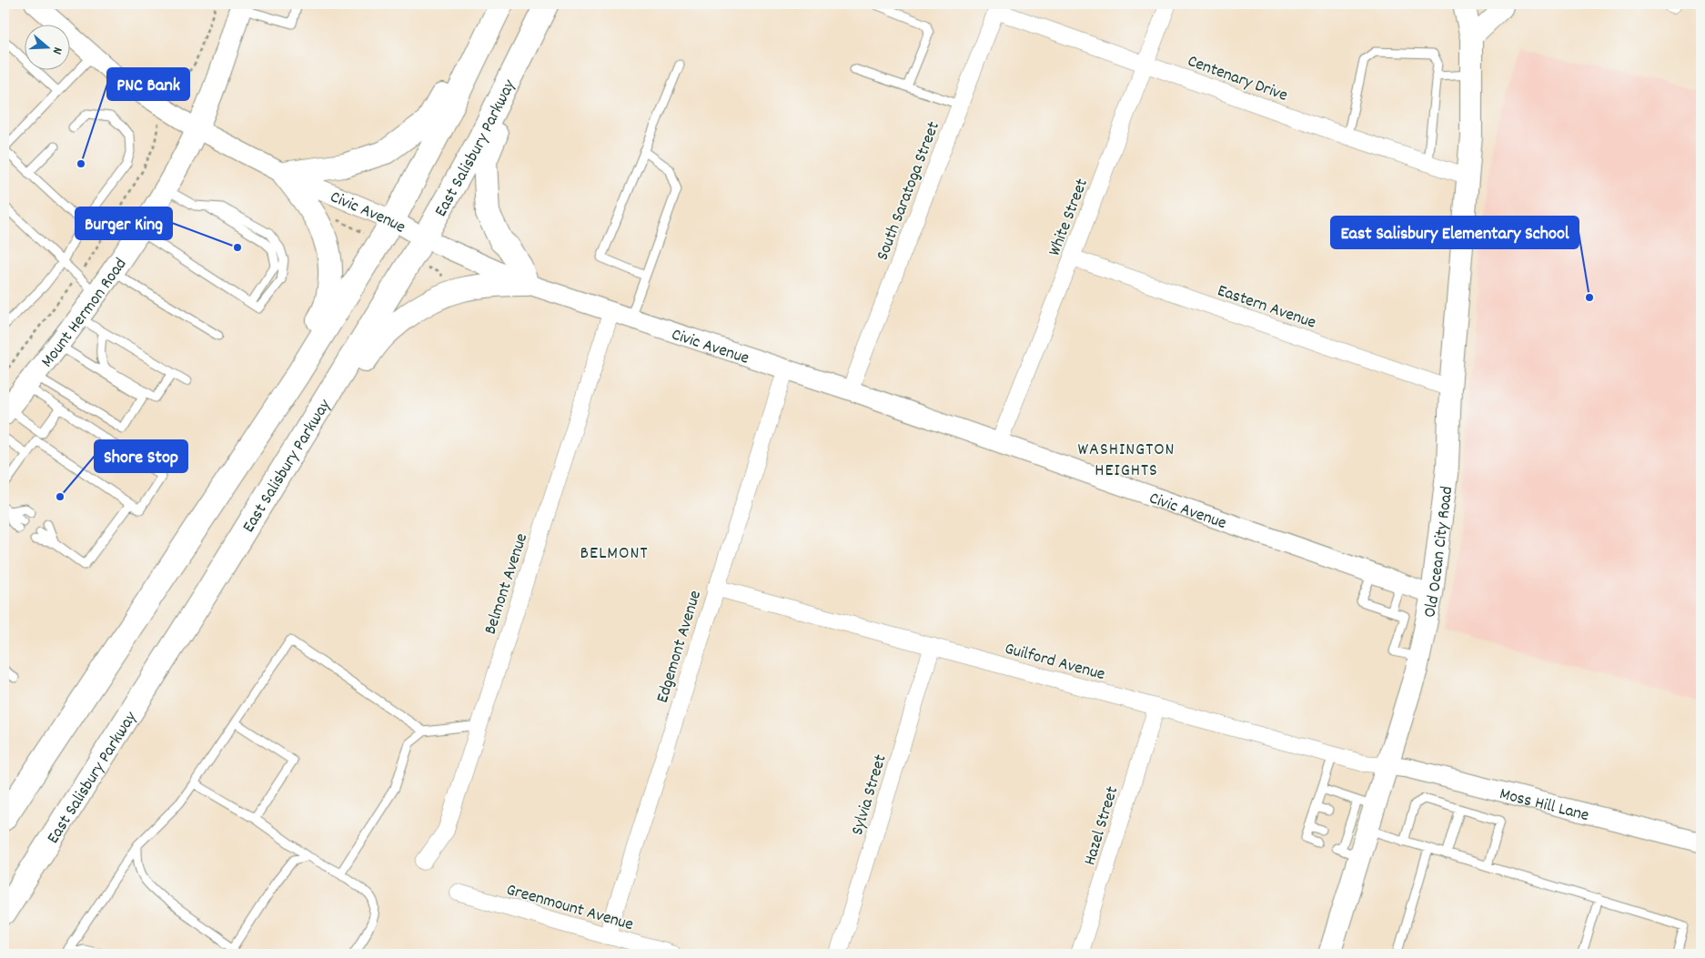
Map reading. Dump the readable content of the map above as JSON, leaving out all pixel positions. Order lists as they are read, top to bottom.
{
  "streets": {
    "main road": ["East Salisbury Parkway", "Mount Hermon Road", "Old Ocean City Road"],
    "street": [
      "Centenary Drive",
      "South Saratoga Street",
      "Civic Avenue",
      "White Street",
      "Eastern Avenue",
      "Belmont Avenue",
      "Edgemont Avenue",
      "Guilford Avenue",
      "Sylvia Street",
      "Moss Hill Lane",
      "Hazel Street",
      "Greenmount Avenue"
    ]
  },
  "crossings": [
    ["Centenary Drive", "South Saratoga Street"],
    ["Centenary Drive", "White Street"],
    ["Centenary Drive", "Old Ocean City Road"],
    ["East Salisbury Parkway", "Civic Avenue"],
    ["South Saratoga Street", "Civic Avenue"],
    ["Civic Avenue", "White Street"],
    ["Civic Avenue", "Mount Hermon Road"],
    ["Civic Avenue", "Old Ocean City Road"],
    ["Civic Avenue", "Belmont Avenue"],
    ["Civic Avenue", "Edgemont Avenue"],
    ["White Street", "Eastern Avenue"],
    ["Eastern Avenue", "Old Ocean City Road"],
    ["Old Ocean City Road", "Guilford Avenue"],
    ["Old Ocean City Road", "Moss Hill Lane"],
    ["Edgemont Avenue", "Guilford Avenue"],
    ["Edgemont Avenue", "Greenmount Avenue"],
    ["Guilford Avenue", "Sylvia Street"],
    ["Guilford Avenue", "Moss Hill Lane"],
    ["Guilford Avenue", "Hazel Street"]
  ],
  "districts": ["WASHINGTON HEIGHTS", "BELMONT"],
  "places": [
    "PNC Bank",
    "Burger King",
    "East Salisbury Elementary School",
    "Shore Stop"
  ],
  "north": "right"
}
